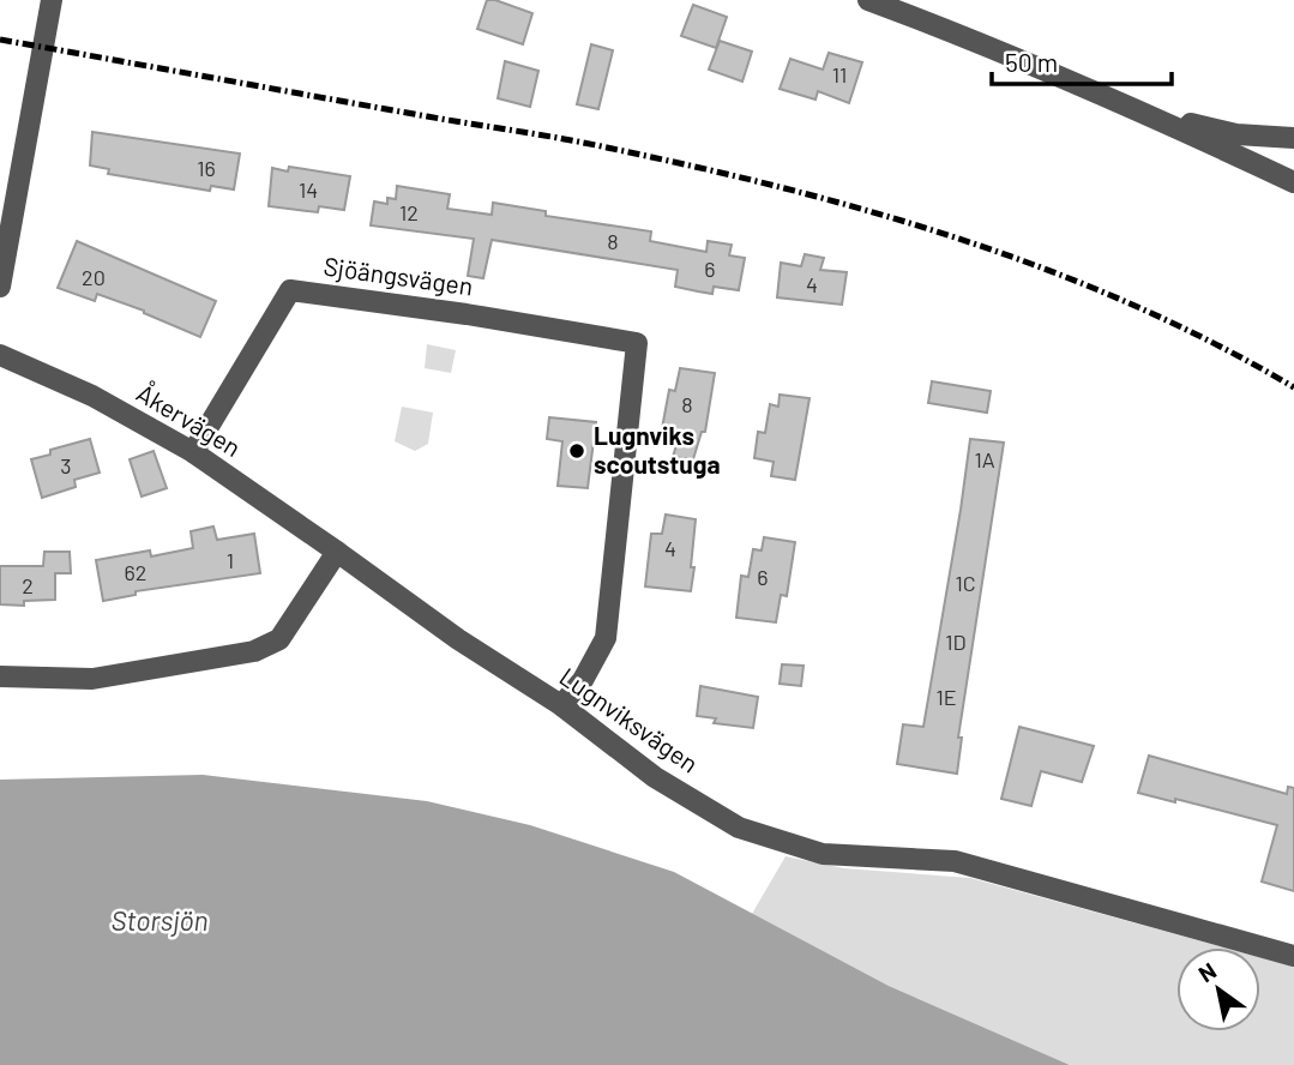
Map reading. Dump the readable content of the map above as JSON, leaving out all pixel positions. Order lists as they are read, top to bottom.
{
  "streets": {
    "street": ["Sjöängsvägen", "Åkervägen", "Lugnviksvägen"]
  },
  "crossings": [
    ["Sjöängsvägen", "Åkervägen"],
    ["Sjöängsvägen", "Lugnviksvägen"],
    ["Åkervägen", "Lugnviksvägen"]
  ],
  "water": ["Storsjön"],
  "places": ["Lugnviks scoutstuga"],
  "house_numbers": [
    "11",
    "16",
    "14",
    "12",
    "8",
    "6",
    "20",
    "4",
    "8",
    "1A",
    "3",
    "4",
    "1",
    "62",
    "6",
    "1C",
    "2",
    "1D",
    "1E"
  ],
  "scale_bar": "50 m",
  "north": "top left"
}
